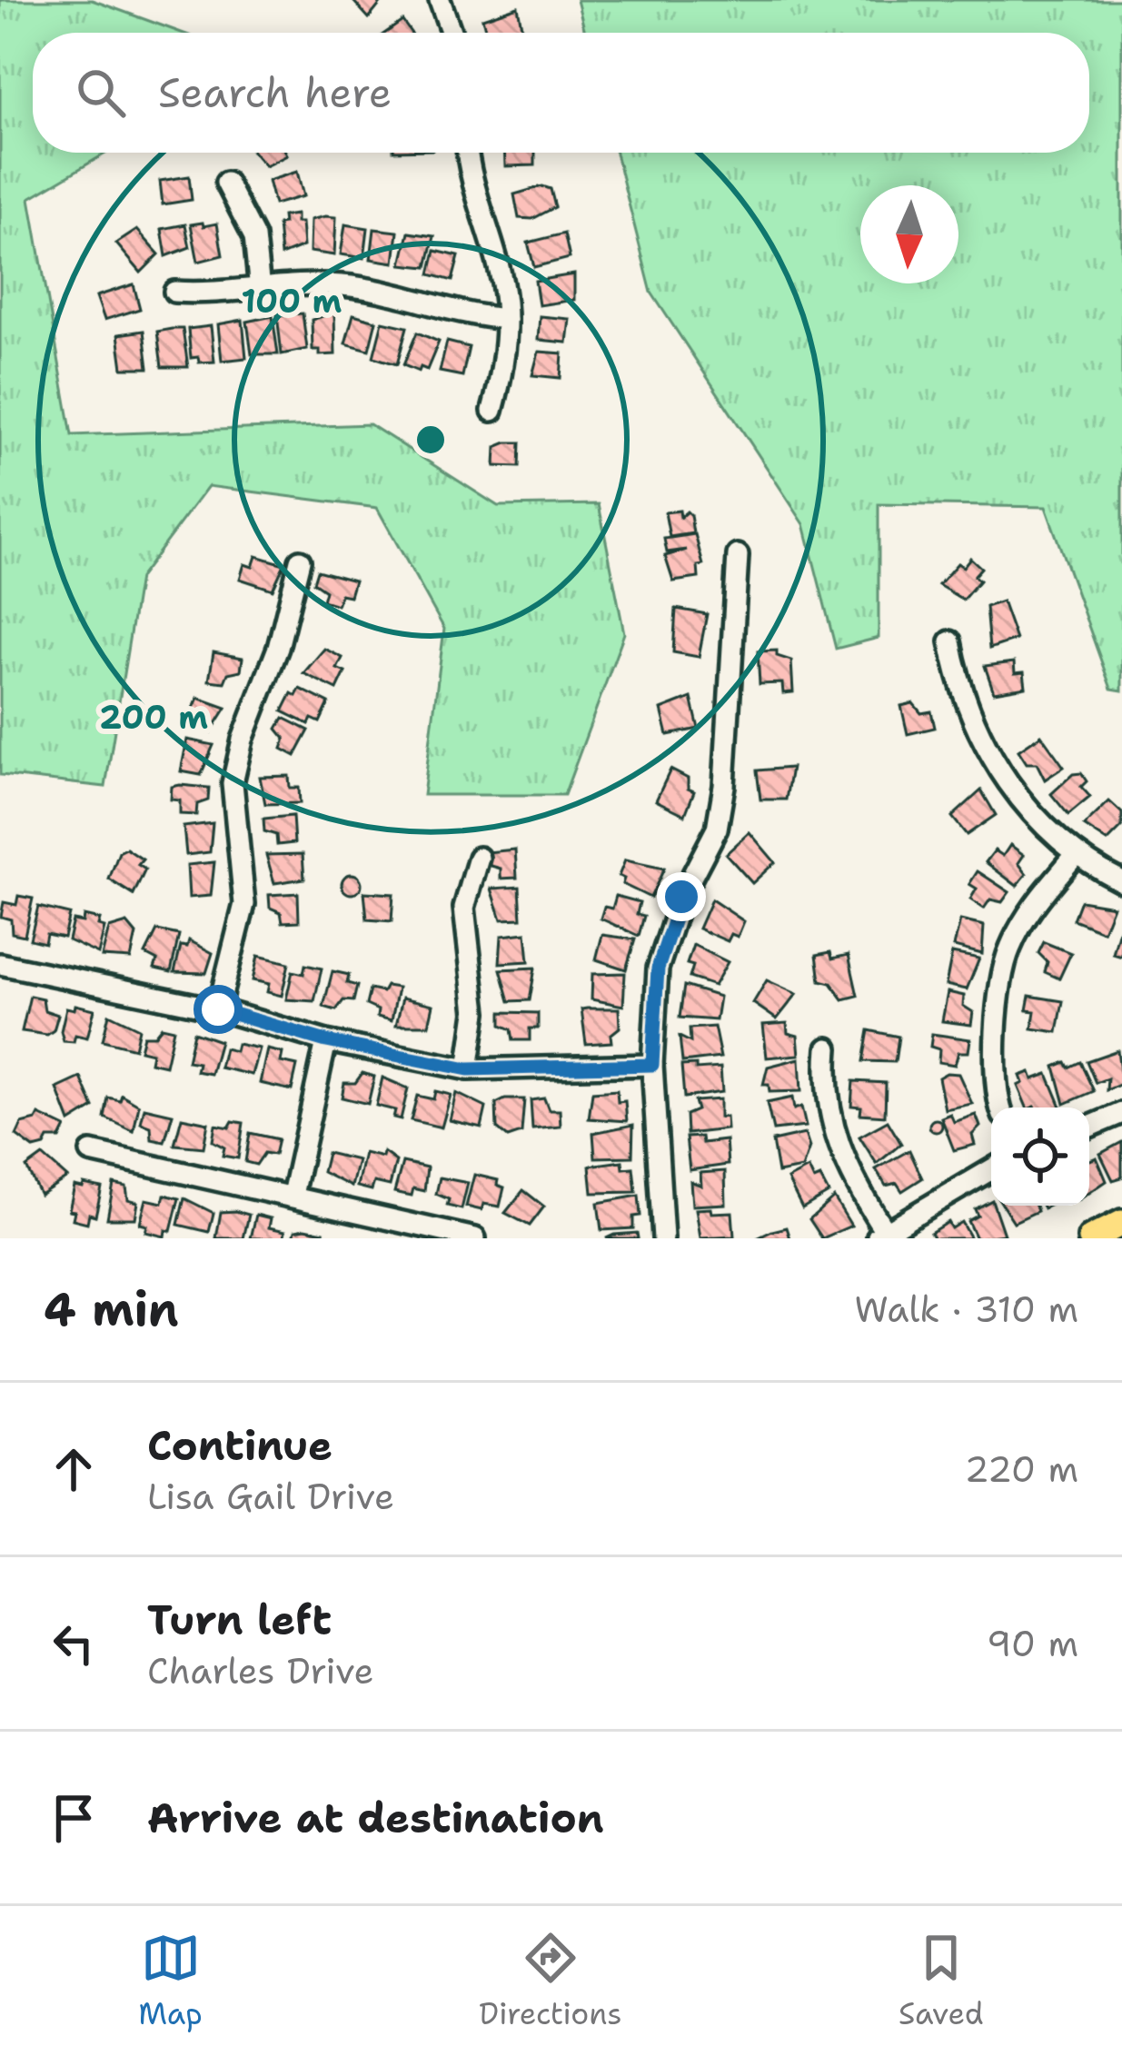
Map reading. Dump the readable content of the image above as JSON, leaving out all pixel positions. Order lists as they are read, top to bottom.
{
  "north": "bottom",
  "page": {
    "search": "Search here",
    "heading": ["4 min", "Walk · 310 m"],
    "list": [
      ["Continue", "Lisa Gail Drive", "220 m"],
      ["Turn left", "Charles Drive", "90 m"],
      "Arrive at destination"
    ],
    "nav": ["Map", "Directions", "Saved"]
  },
  "rings": ["100 m", "200 m"]
}
